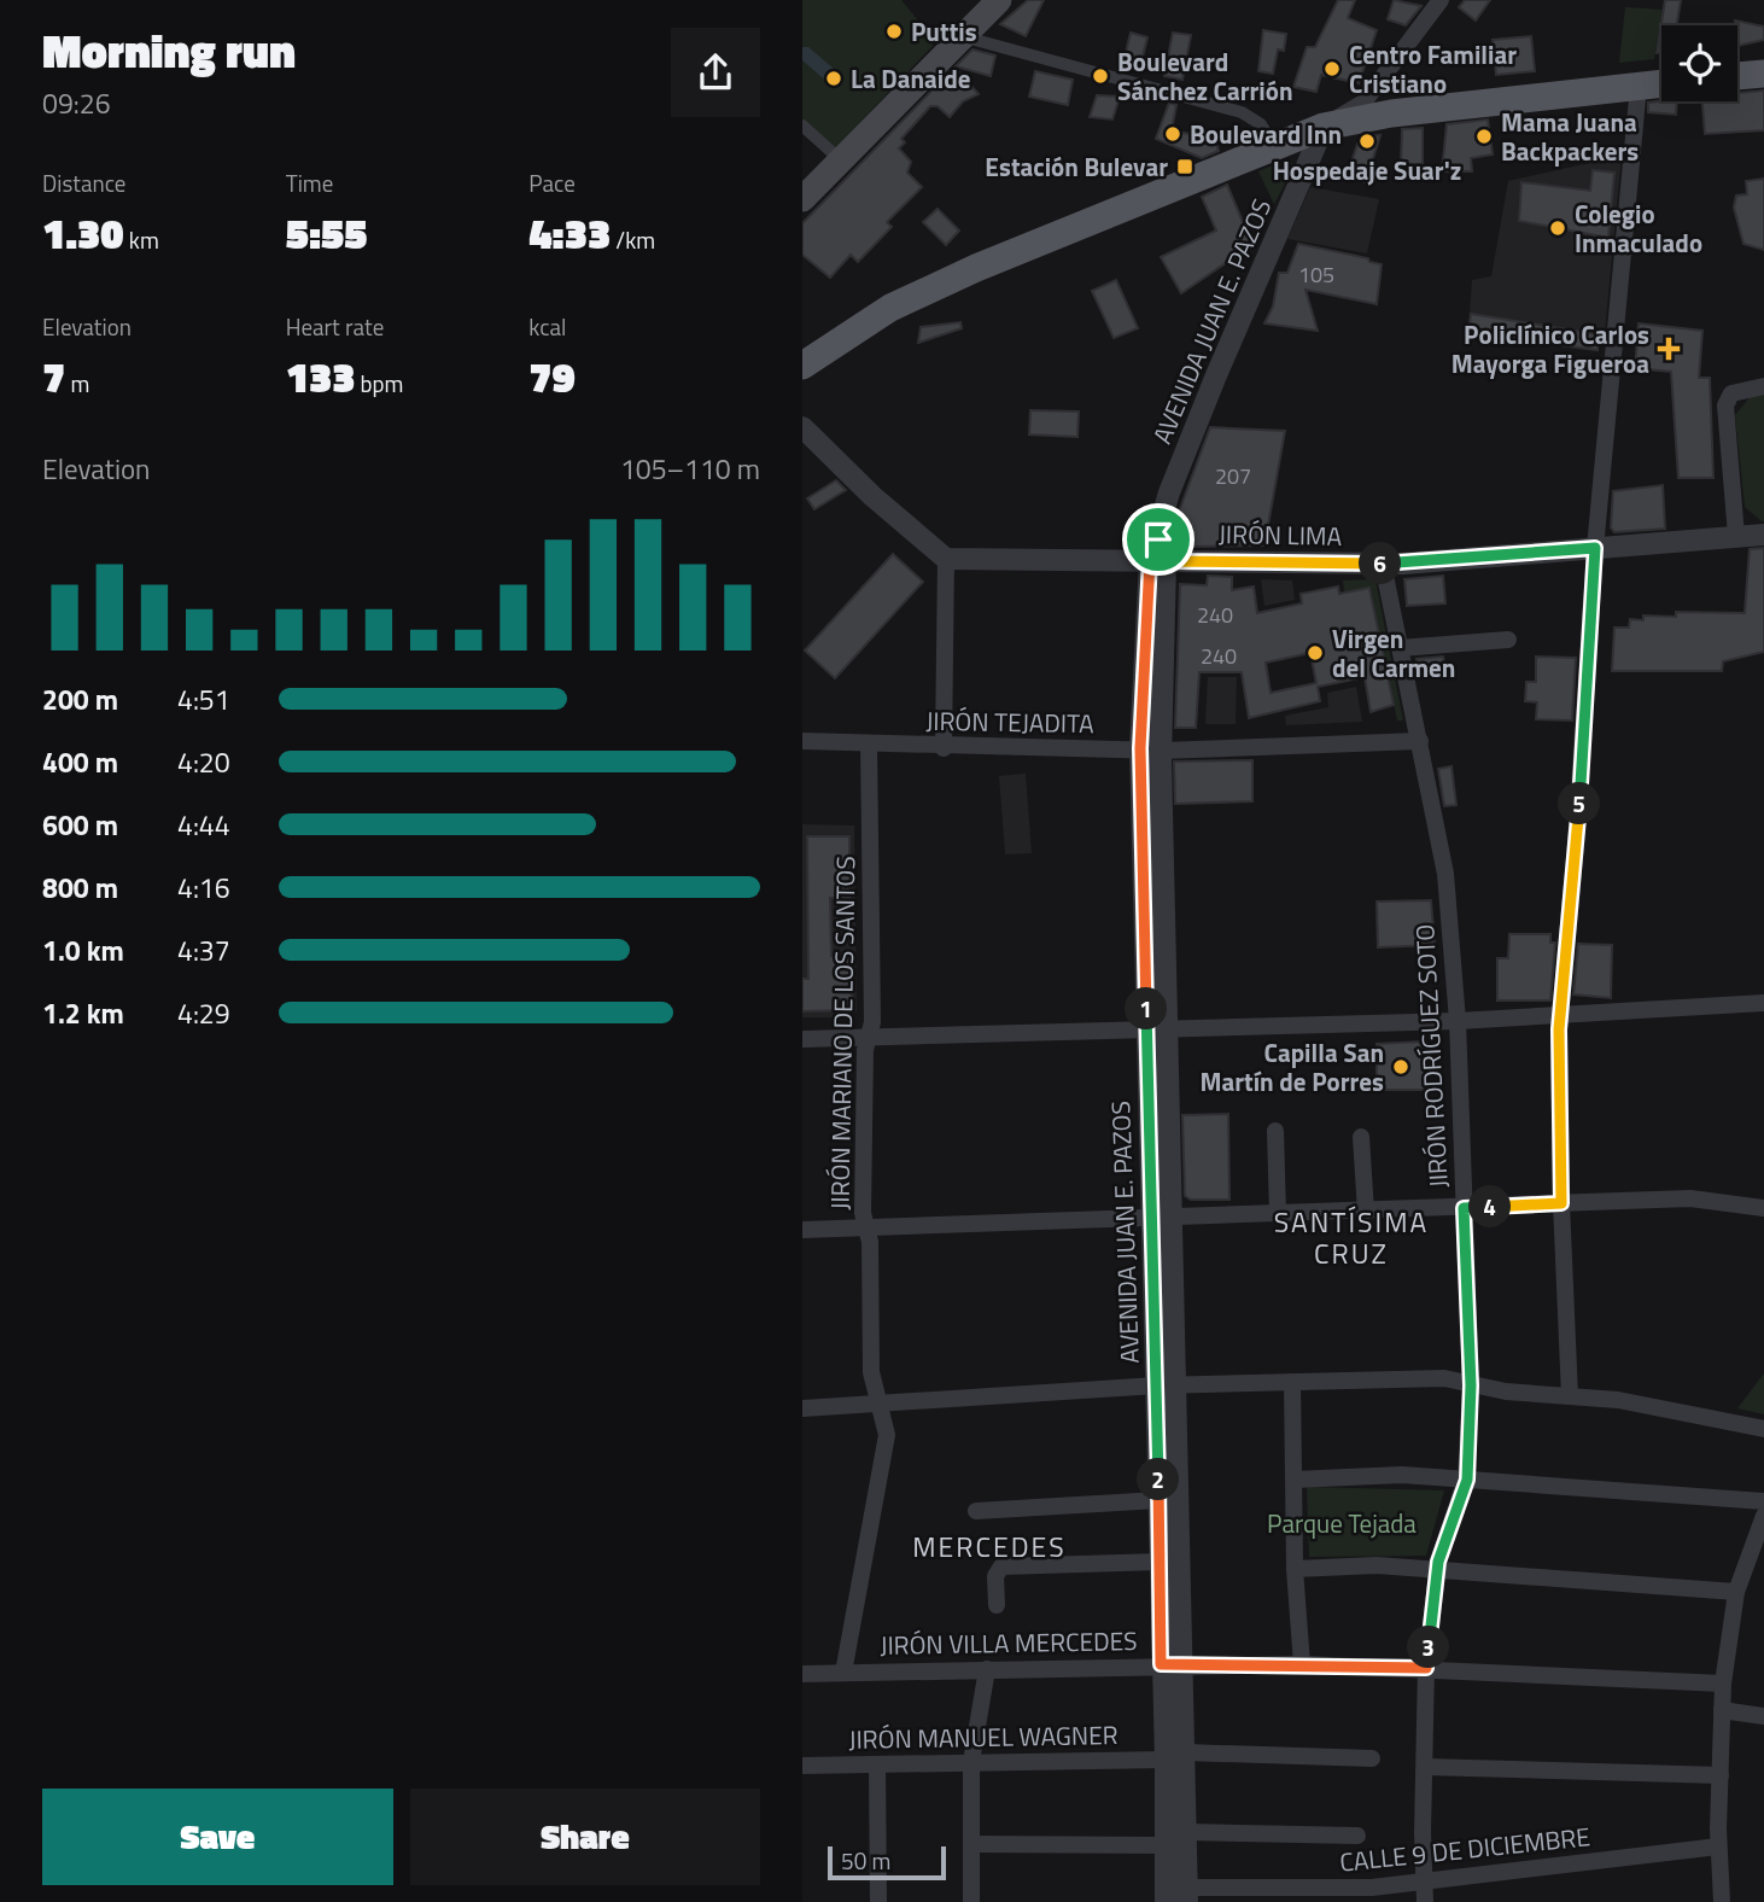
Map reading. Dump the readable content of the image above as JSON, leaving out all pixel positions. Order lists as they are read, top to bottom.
{
  "streets": {
    "street": [
      "AVENIDA JUAN E. PAZOS",
      "JIRÓN LIMA",
      "JIRÓN TEJADITA",
      "JIRÓN MARIANO DE LOS SANTOS",
      "JIRÓN RODRÍGUEZ SOTO",
      "JIRÓN VILLA MERCEDES",
      "JIRÓN MANUEL WAGNER",
      "CALLE 9 DE DICIEMBRE"
    ]
  },
  "crossings": [
    ["AVENIDA JUAN E. PAZOS", "JIRÓN LIMA"],
    ["AVENIDA JUAN E. PAZOS", "JIRÓN TEJADITA"],
    ["AVENIDA JUAN E. PAZOS", "JIRÓN VILLA MERCEDES"],
    ["AVENIDA JUAN E. PAZOS", "JIRÓN MANUEL WAGNER"],
    ["AVENIDA JUAN E. PAZOS", "CALLE 9 DE DICIEMBRE"],
    ["JIRÓN LIMA", "JIRÓN RODRÍGUEZ SOTO"],
    ["JIRÓN TEJADITA", "JIRÓN MARIANO DE LOS SANTOS"],
    ["JIRÓN TEJADITA", "JIRÓN RODRÍGUEZ SOTO"],
    ["JIRÓN MARIANO DE LOS SANTOS", "JIRÓN VILLA MERCEDES"],
    ["JIRÓN RODRÍGUEZ SOTO", "JIRÓN VILLA MERCEDES"],
    ["JIRÓN RODRÍGUEZ SOTO", "CALLE 9 DE DICIEMBRE"]
  ],
  "districts": ["SANTÍSIMA CRUZ", "MERCEDES"],
  "parks": ["Parque Tejada"],
  "places": {
    "other": [
      "Puttis",
      "Centro Familiar Cristiano",
      "Boulevard Sánchez Carrión",
      "La Danaide",
      "Boulevard Inn",
      "Mama Juana Backpackers",
      "Hospedaje Suar'z",
      "Colegio Inmaculado",
      "Virgen del Carmen",
      "Capilla San Martín de Porres"
    ],
    "transit": ["Estación Bulevar"],
    "health": ["Policlínico Carlos Mayorga Figueroa"]
  },
  "house_numbers": [
    "105",
    "207",
    "240",
    "240"
  ],
  "scale_bar": "50 m",
  "page": {
    "heading": ["Morning run", "09:26"],
    "stats": [
      ["Distance", "1.30 km"],
      ["Time", "5:55"],
      ["Pace", "4:33 /km"],
      ["Elevation", "7 m"],
      ["Heart rate", "133 bpm"],
      ["kcal", "79"]
    ],
    "chart": ["Elevation", "105–110 m"],
    "pins": [
      "6",
      "5",
      "1",
      "4",
      "2",
      "3"
    ],
    "list": [
      {
        "name": "200 m",
        "note": "4:51"
      },
      {
        "name": "400 m",
        "note": "4:20"
      },
      {
        "name": "600 m",
        "note": "4:44"
      },
      {
        "name": "800 m",
        "note": "4:16"
      },
      {
        "name": "1.0 km",
        "note": "4:37"
      },
      {
        "name": "1.2 km",
        "note": "4:29"
      }
    ],
    "buttons": ["Save", "Share"],
    "scale": "50 m"
  }
}
